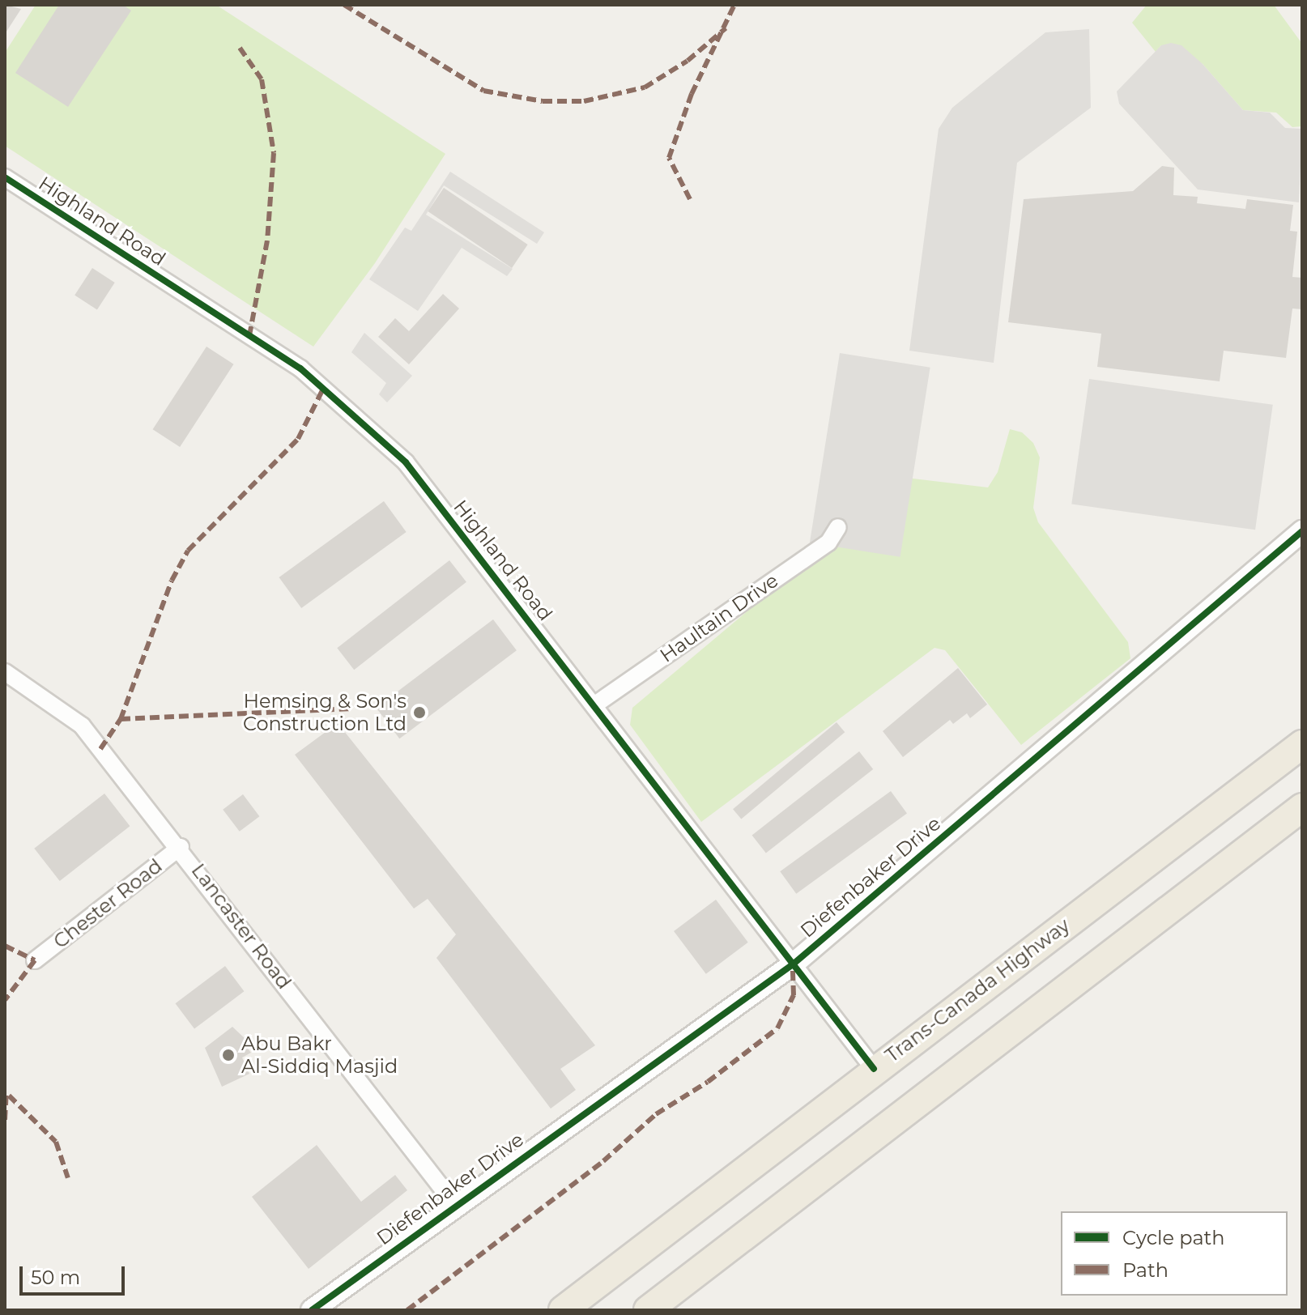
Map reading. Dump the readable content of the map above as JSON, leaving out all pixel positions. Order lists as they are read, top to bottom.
{
  "streets": {
    "highway": ["Trans-Canada Highway"],
    "street": [
      "Highland Road",
      "Haultain Drive",
      "Diefenbaker Drive",
      "Chester Road",
      "Lancaster Road"
    ]
  },
  "crossings": [
    ["Highland Road", "Haultain Drive"],
    ["Highland Road", "Diefenbaker Drive"],
    ["Highland Road", "Trans-Canada Highway"],
    ["Diefenbaker Drive", "Lancaster Road"],
    ["Chester Road", "Lancaster Road"]
  ],
  "places": ["Hemsing & Son's Construction Ltd", "Abu Bakr Al-Siddiq Masjid"],
  "legend": ["Cycle path", "Path"],
  "scale_bar": "50 m"
}
